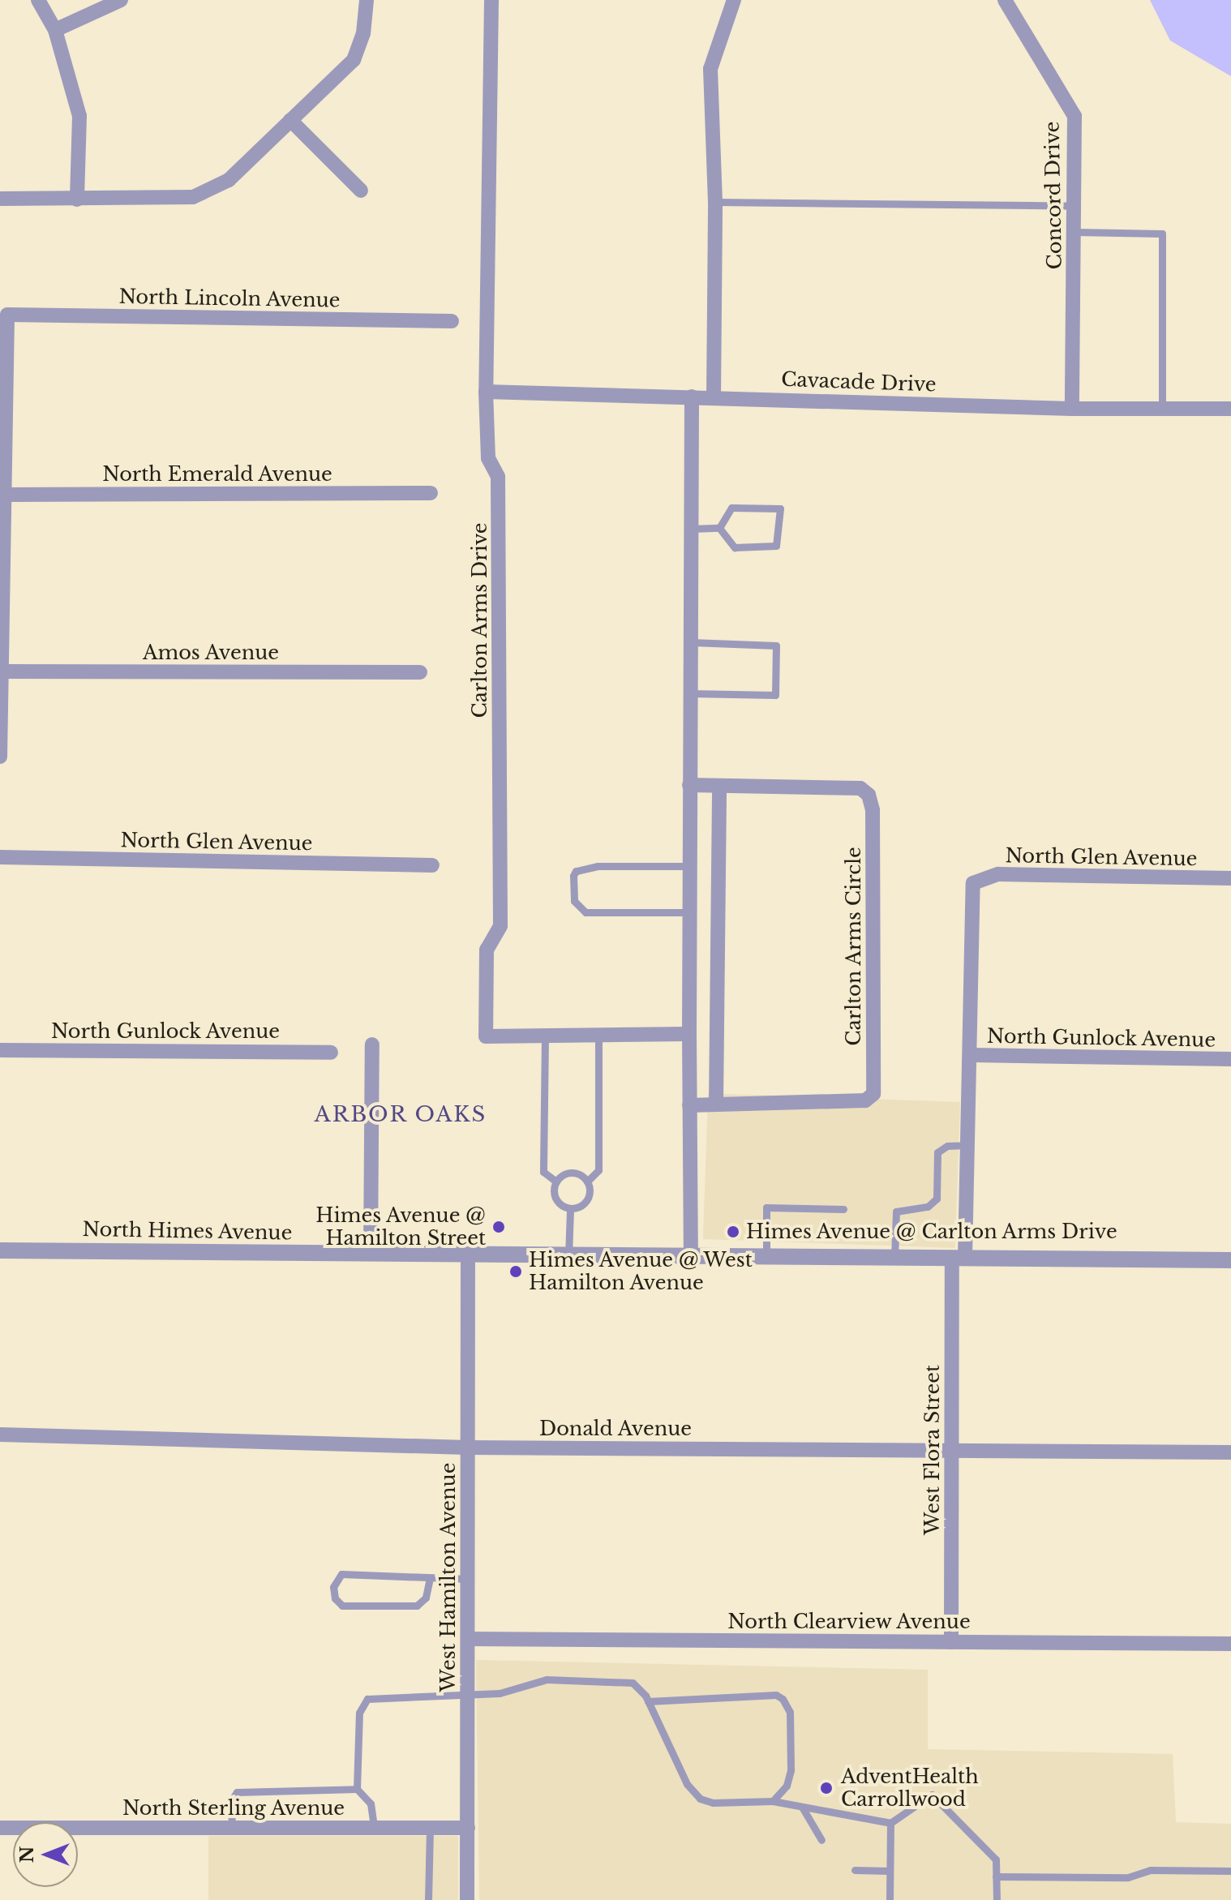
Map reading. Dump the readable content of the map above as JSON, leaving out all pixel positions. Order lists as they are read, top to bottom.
{
  "streets": {
    "street": [
      "Concord Drive",
      "North Lincoln Avenue",
      "Cavacade Drive",
      "North Emerald Avenue",
      "Carlton Arms Drive",
      "Amos Avenue",
      "North Glen Avenue",
      "Carlton Arms Circle",
      "North Gunlock Avenue",
      "North Himes Avenue",
      "Donald Avenue",
      "West Flora Street",
      "West Hamilton Avenue",
      "North Clearview Avenue",
      "North Sterling Avenue"
    ]
  },
  "crossings": [
    ["Concord Drive", "Cavacade Drive"],
    ["North Lincoln Avenue", "North Emerald Avenue"],
    ["Cavacade Drive", "Carlton Arms Drive"],
    ["North Glen Avenue", "West Flora Street"],
    ["North Gunlock Avenue", "West Flora Street"],
    ["North Himes Avenue", "West Flora Street"],
    ["North Himes Avenue", "West Hamilton Avenue"],
    ["Donald Avenue", "West Flora Street"],
    ["Donald Avenue", "West Hamilton Avenue"],
    ["West Flora Street", "North Clearview Avenue"],
    ["West Hamilton Avenue", "North Clearview Avenue"],
    ["West Hamilton Avenue", "North Sterling Avenue"]
  ],
  "districts": ["ARBOR OAKS"],
  "places": [
    "Himes Avenue @ Hamilton Street",
    "Himes Avenue @ Carlton Arms Drive",
    "Himes Avenue @ West Hamilton Avenue",
    "AdventHealth Carrollwood"
  ],
  "north": "left"
}
